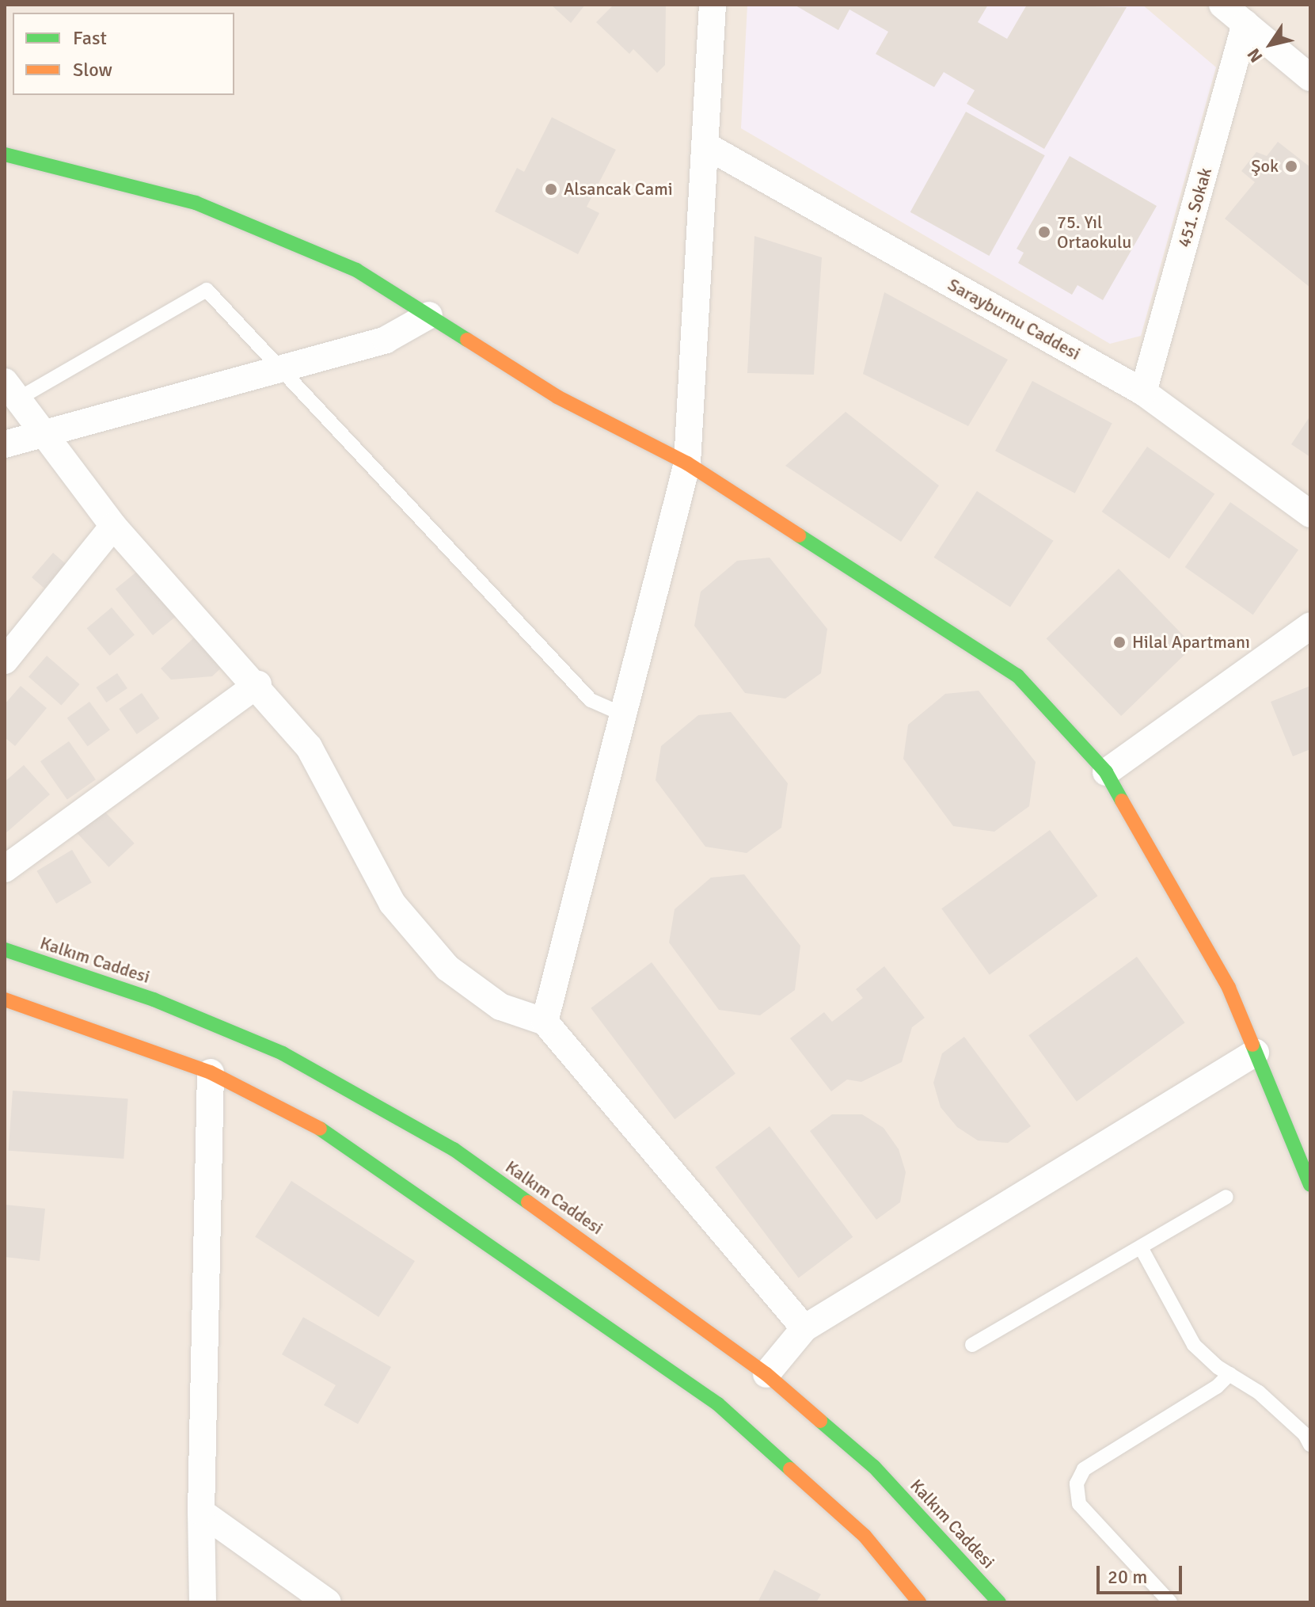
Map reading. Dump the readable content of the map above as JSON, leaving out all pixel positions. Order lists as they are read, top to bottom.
{
  "streets": {
    "main road": ["Kalkım Caddesi"],
    "street": ["451. Sokak", "Sarayburnu Caddesi"]
  },
  "crossings": [
    ["451. Sokak", "Sarayburnu Caddesi"]
  ],
  "places": [
    "Şok",
    "Alsancak Cami",
    "75. Yıl Ortaokulu",
    "Hilal Apartmanı"
  ],
  "legend": ["Fast", "Slow"],
  "scale_bar": "20 m",
  "north": "bottom left"
}
